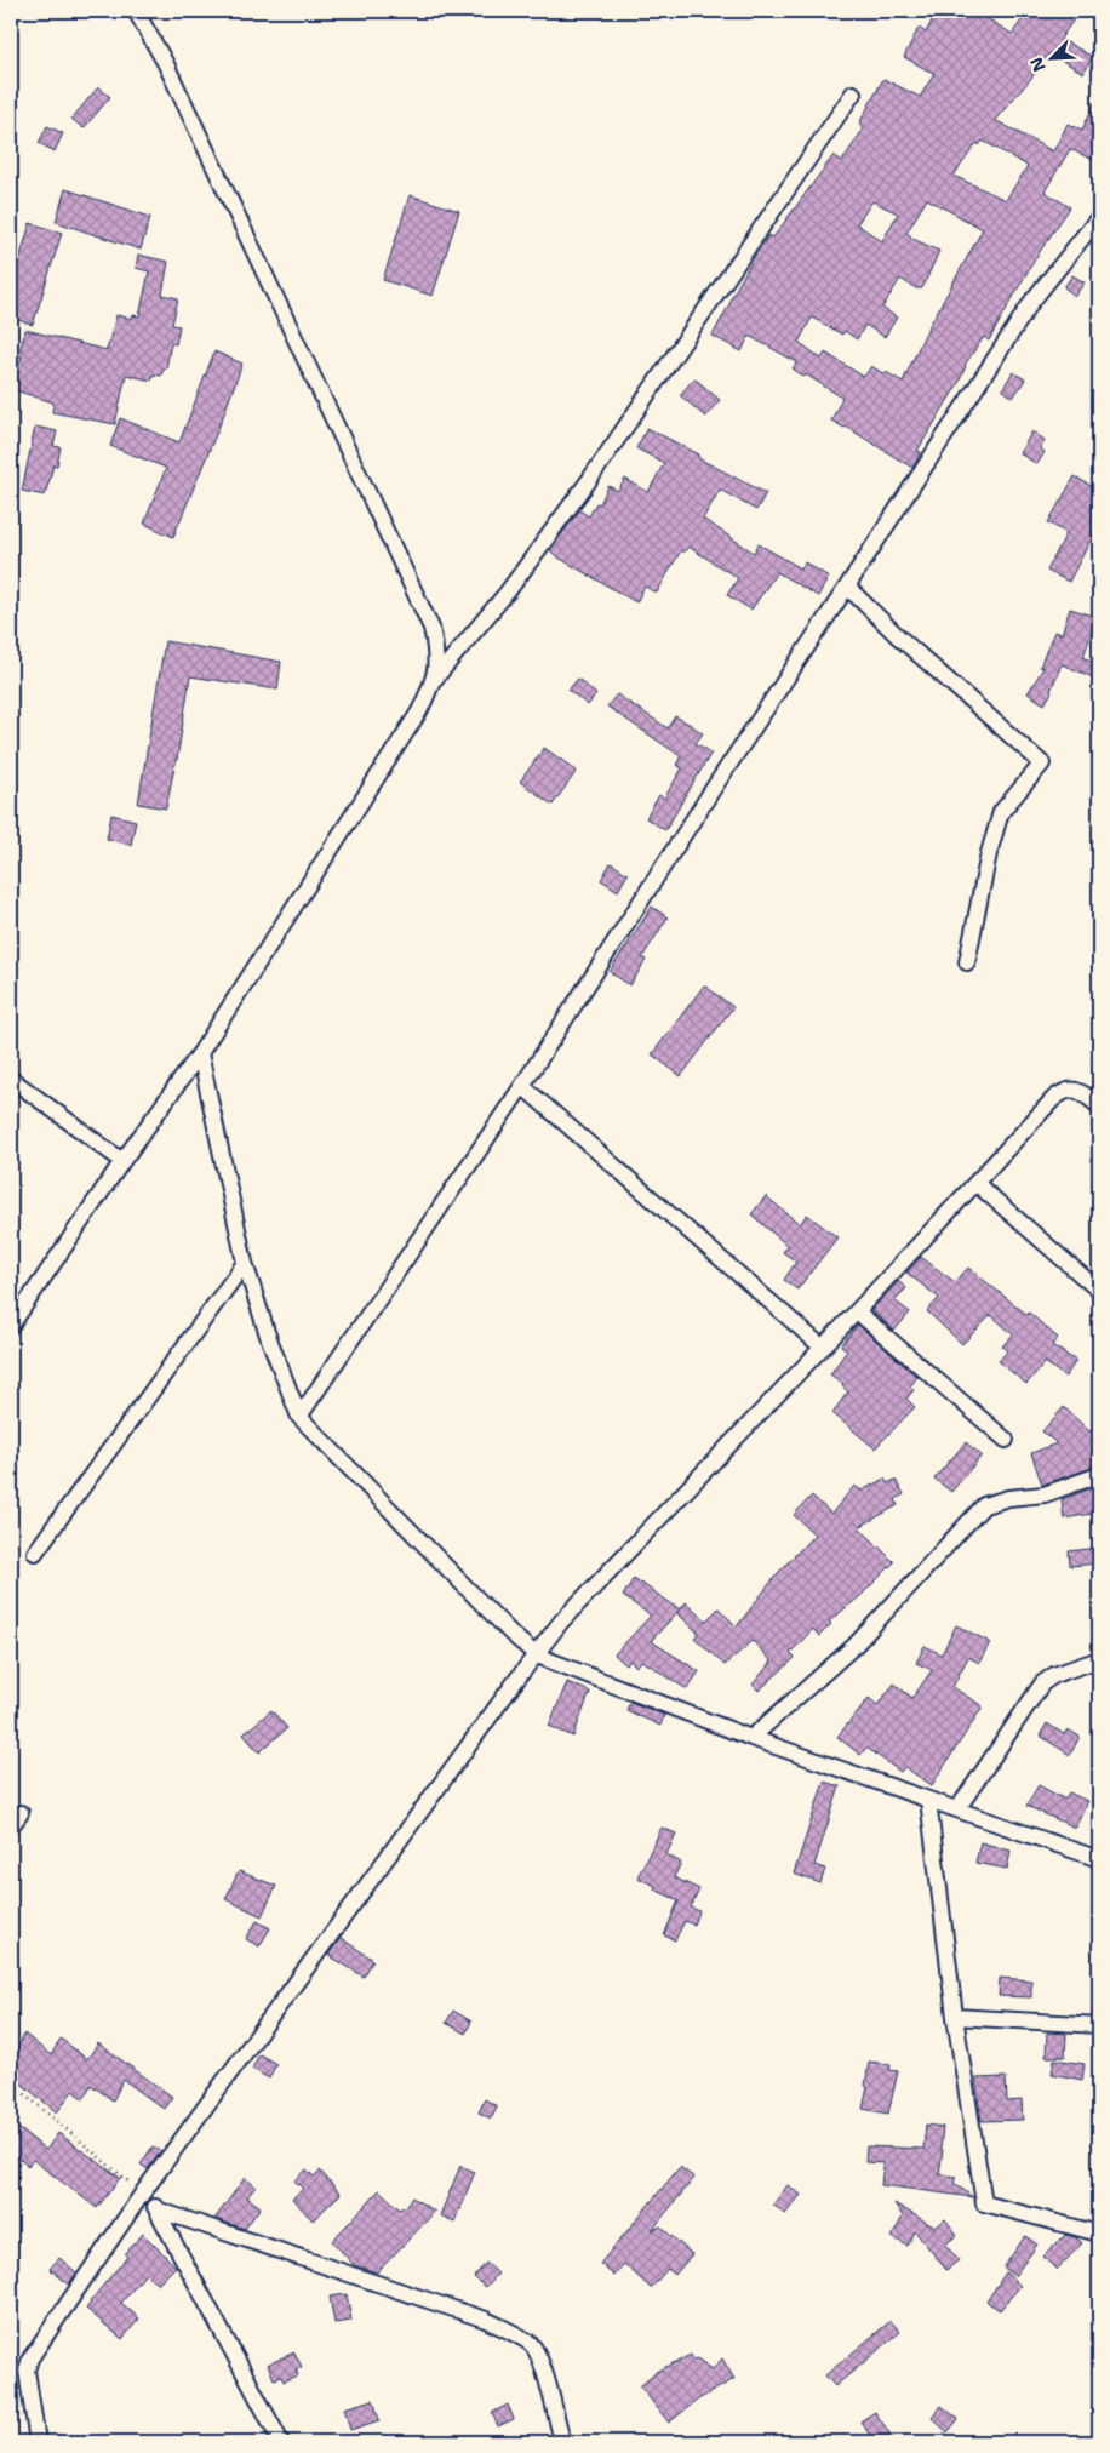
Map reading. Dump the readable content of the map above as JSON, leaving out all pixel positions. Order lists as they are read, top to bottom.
{
  "north": "bottom left"
}
